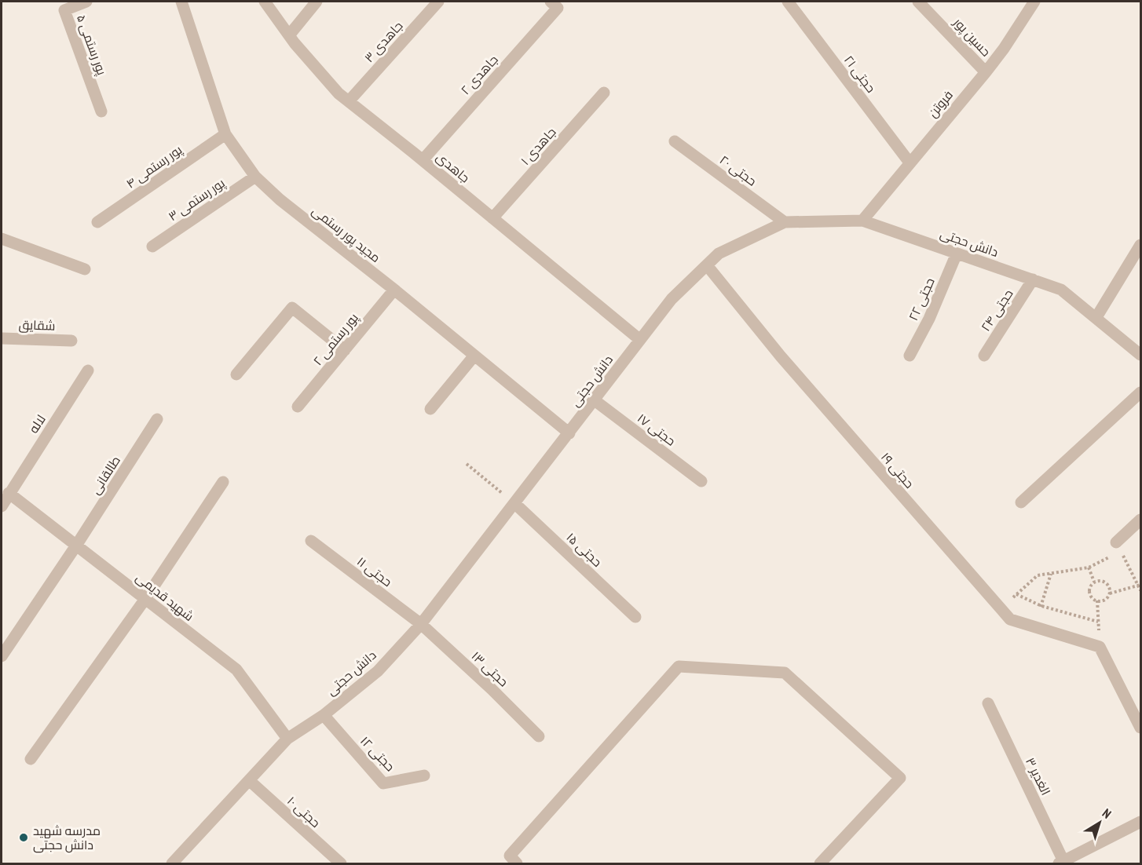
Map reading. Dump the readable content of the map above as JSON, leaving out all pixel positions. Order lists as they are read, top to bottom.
{
  "streets": {
    "street": [
      "حسین پور",
      "جاهدی ۳",
      "پور رستمی ۵",
      "حجتی ۲۱",
      "جاهدی ۲",
      "فروتن",
      "جاهدی ۱",
      "پور رستمی ۴",
      "جاهدی",
      "حجتی ۲۰",
      "پور رستمی ۳",
      "مجید پور رستمی",
      "دانش حجتی",
      "حجتی ۲۲",
      "حجتی ۲۴",
      "شقایق",
      "پور رستمی ۲",
      "لاله",
      "حجتی ۱۷",
      "حجتی ۱۹",
      "طالقانی",
      "حجتی ۱۵",
      "حجتی ۱۱",
      "شهید قدیمی",
      "حجتی ۱۳",
      "حجتی ۱۲",
      "الغدیر ۳",
      "حجتی ۱۰"
    ]
  },
  "crossings": [
    ["حسین پور", "فروتن"],
    ["جاهدی ۳", "جاهدی"],
    ["حجتی ۲۱", "فروتن"],
    ["جاهدی ۲", "جاهدی"],
    ["فروتن", "دانش حجتی"],
    ["جاهدی ۱", "جاهدی"],
    ["پور رستمی ۴", "مجید پور رستمی"],
    ["جاهدی", "دانش حجتی"],
    ["حجتی ۲۰", "دانش حجتی"],
    ["پور رستمی ۳", "مجید پور رستمی"],
    ["مجید پور رستمی", "دانش حجتی"],
    ["مجید پور رستمی", "پور رستمی ۲"],
    ["دانش حجتی", "حجتی ۲۲"],
    ["دانش حجتی", "حجتی ۲۴"],
    ["دانش حجتی", "حجتی ۱۷"],
    ["دانش حجتی", "حجتی ۱۹"],
    ["دانش حجتی", "حجتی ۱۵"],
    ["دانش حجتی", "حجتی ۱۱"],
    ["دانش حجتی", "شهید قدیمی"],
    ["دانش حجتی", "حجتی ۱۳"],
    ["دانش حجتی", "حجتی ۱۲"],
    ["دانش حجتی", "حجتی ۱۰"],
    ["لاله", "شهید قدیمی"],
    ["طالقانی", "شهید قدیمی"],
    ["حجتی ۱۱", "حجتی ۱۳"]
  ],
  "places": ["مدرسه شهید دانش حجتی"],
  "north": "top right"
}
